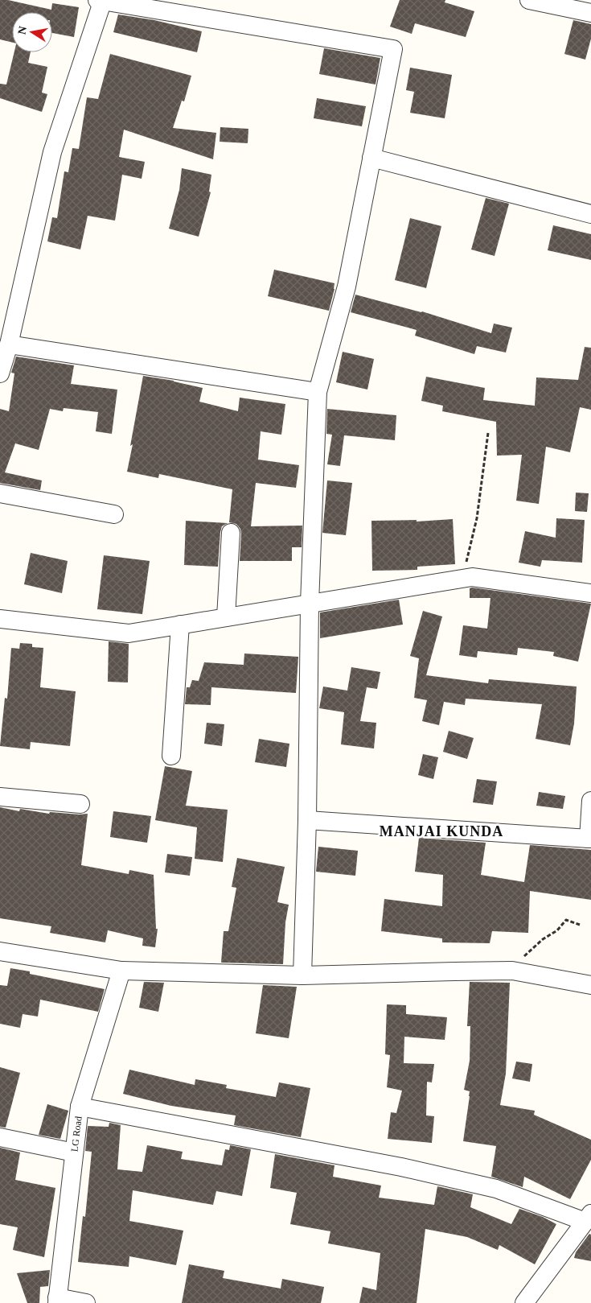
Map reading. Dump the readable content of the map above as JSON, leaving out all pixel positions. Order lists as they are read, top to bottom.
{
  "streets": {
    "street": ["LG Road"]
  },
  "districts": ["MANJAI KUNDA"],
  "north": "left"
}
